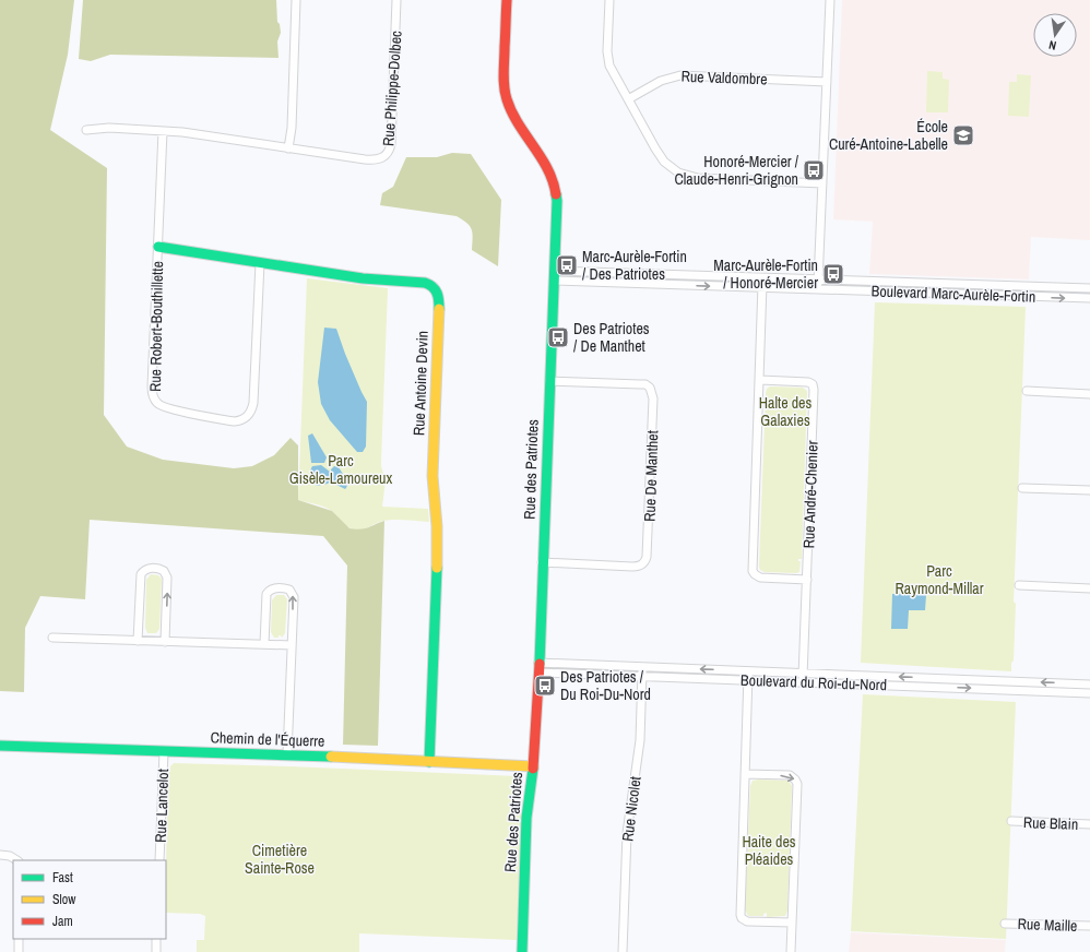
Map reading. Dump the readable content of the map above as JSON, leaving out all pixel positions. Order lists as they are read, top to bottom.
{
  "streets": {
    "street": [
      "Rue Valdombre",
      "Rue Philippe-Dolbec",
      "Boulevard Marc-Aurèle-Fortin",
      "Rue Robert-Bouthillette",
      "Rue Antoine Devin",
      "Rue des Patriotes",
      "Rue De Manthet",
      "Rue André-Chenier",
      "Boulevard du Roi-du-Nord",
      "Chemin de l'Équerre",
      "Rue Lancelot",
      "Rue Nicolet",
      "Rue Blain",
      "Rue Maille"
    ]
  },
  "crossings": [
    ["Rue Philippe-Dolbec", "Rue Robert-Bouthillette"],
    ["Boulevard Marc-Aurèle-Fortin", "Rue des Patriotes"],
    ["Rue Robert-Bouthillette", "Rue Antoine Devin"],
    ["Rue Antoine Devin", "Chemin de l'Équerre"],
    ["Rue des Patriotes", "Rue De Manthet"],
    ["Rue des Patriotes", "Boulevard du Roi-du-Nord"],
    ["Rue des Patriotes", "Chemin de l'Équerre"],
    ["Rue André-Chenier", "Boulevard du Roi-du-Nord"],
    ["Boulevard du Roi-du-Nord", "Rue Nicolet"],
    ["Chemin de l'Équerre", "Rue Lancelot"]
  ],
  "parks": [
    "Halte des Galaxies",
    "Parc Gisèle-Lamoureux",
    "Parc Raymond-Millar",
    "Haite des Pléaides",
    "Cimetière Sainte-Rose"
  ],
  "places": {
    "school or university": ["École Curé-Antoine-Labelle"],
    "bus stop": [
      "Honoré-Mercier / Claude-Henri-Grignon",
      "Marc-Aurèle-Fortin / Des Patriotes",
      "Marc-Aurèle-Fortin / Honoré-Mercier",
      "Des Patriotes / De Manthet",
      "Des Patriotes / Du Roi-Du-Nord"
    ]
  },
  "legend": ["Fast", "Slow", "Jam"],
  "north": "bottom"
}
